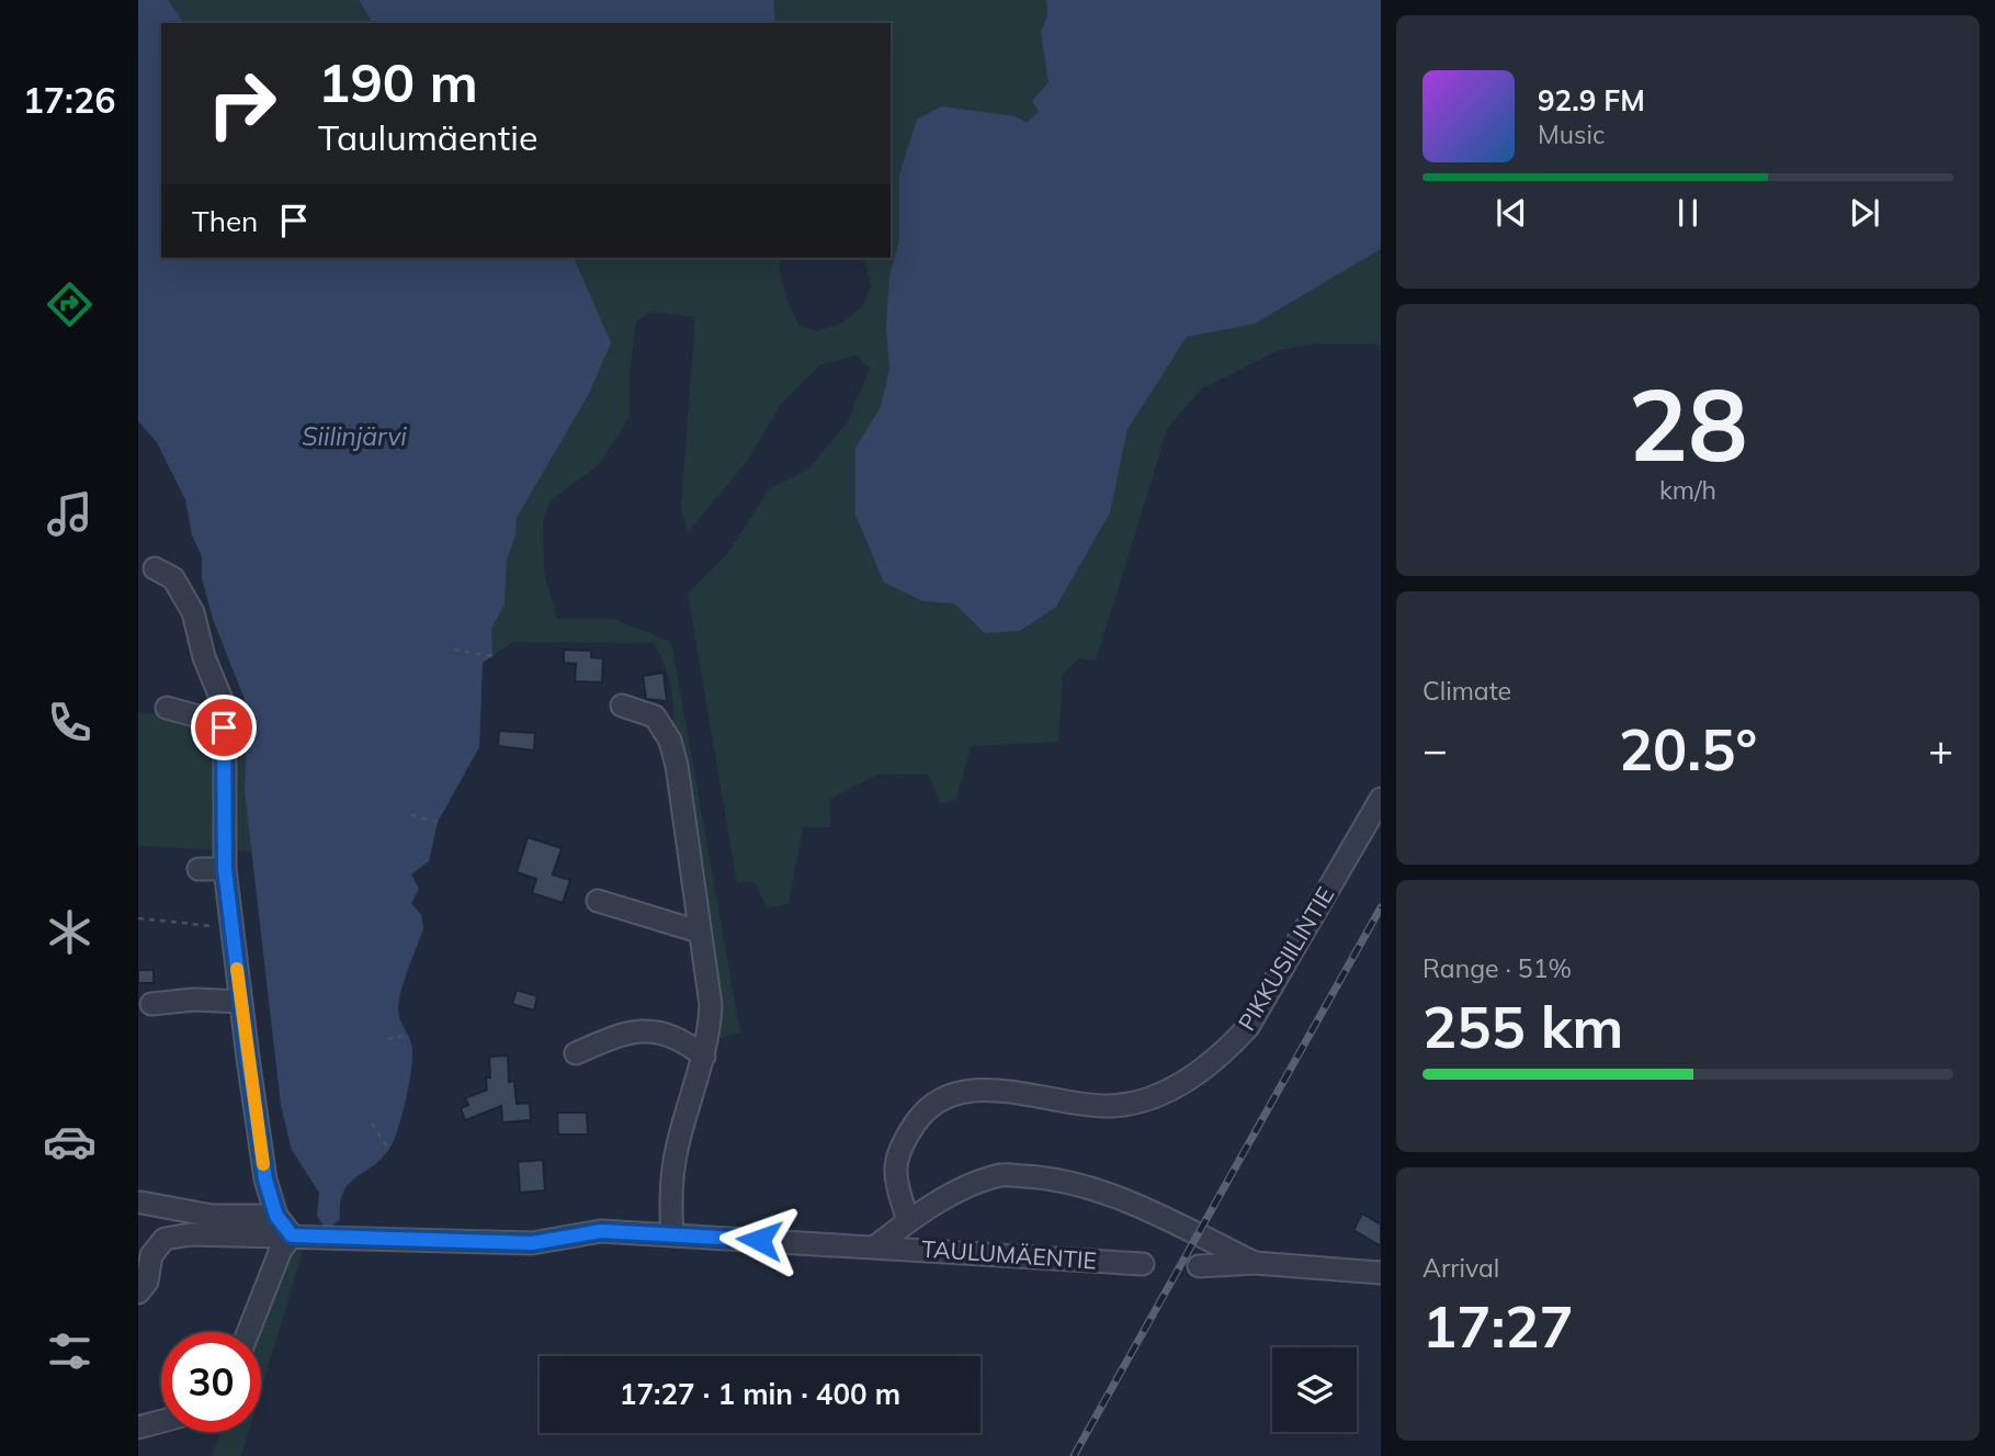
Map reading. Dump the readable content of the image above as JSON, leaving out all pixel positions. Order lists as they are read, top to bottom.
{
  "streets": {
    "street": ["PIKKUSIILINTIE", "TAULUMÄENTIE"]
  },
  "crossings": [
    ["PIKKUSIILINTIE", "TAULUMÄENTIE"]
  ],
  "water": ["Siilinjärvi"],
  "page": {
    "tabs": "17:26",
    "turn": ["190 m", "Taulumäentie"],
    "song": ["92.9 FM", "Music"],
    "then": "Then",
    "tile": [
      ["28", "km/h"],
      "Climate",
      ["Range · 51%", "255 km"],
      ["Arrival", "17:27"]
    ],
    "heat": ["−", "20.5°", "+"],
    "limit": "30",
    "trip": "17:27 · 1 min · 400 m"
  }
}
